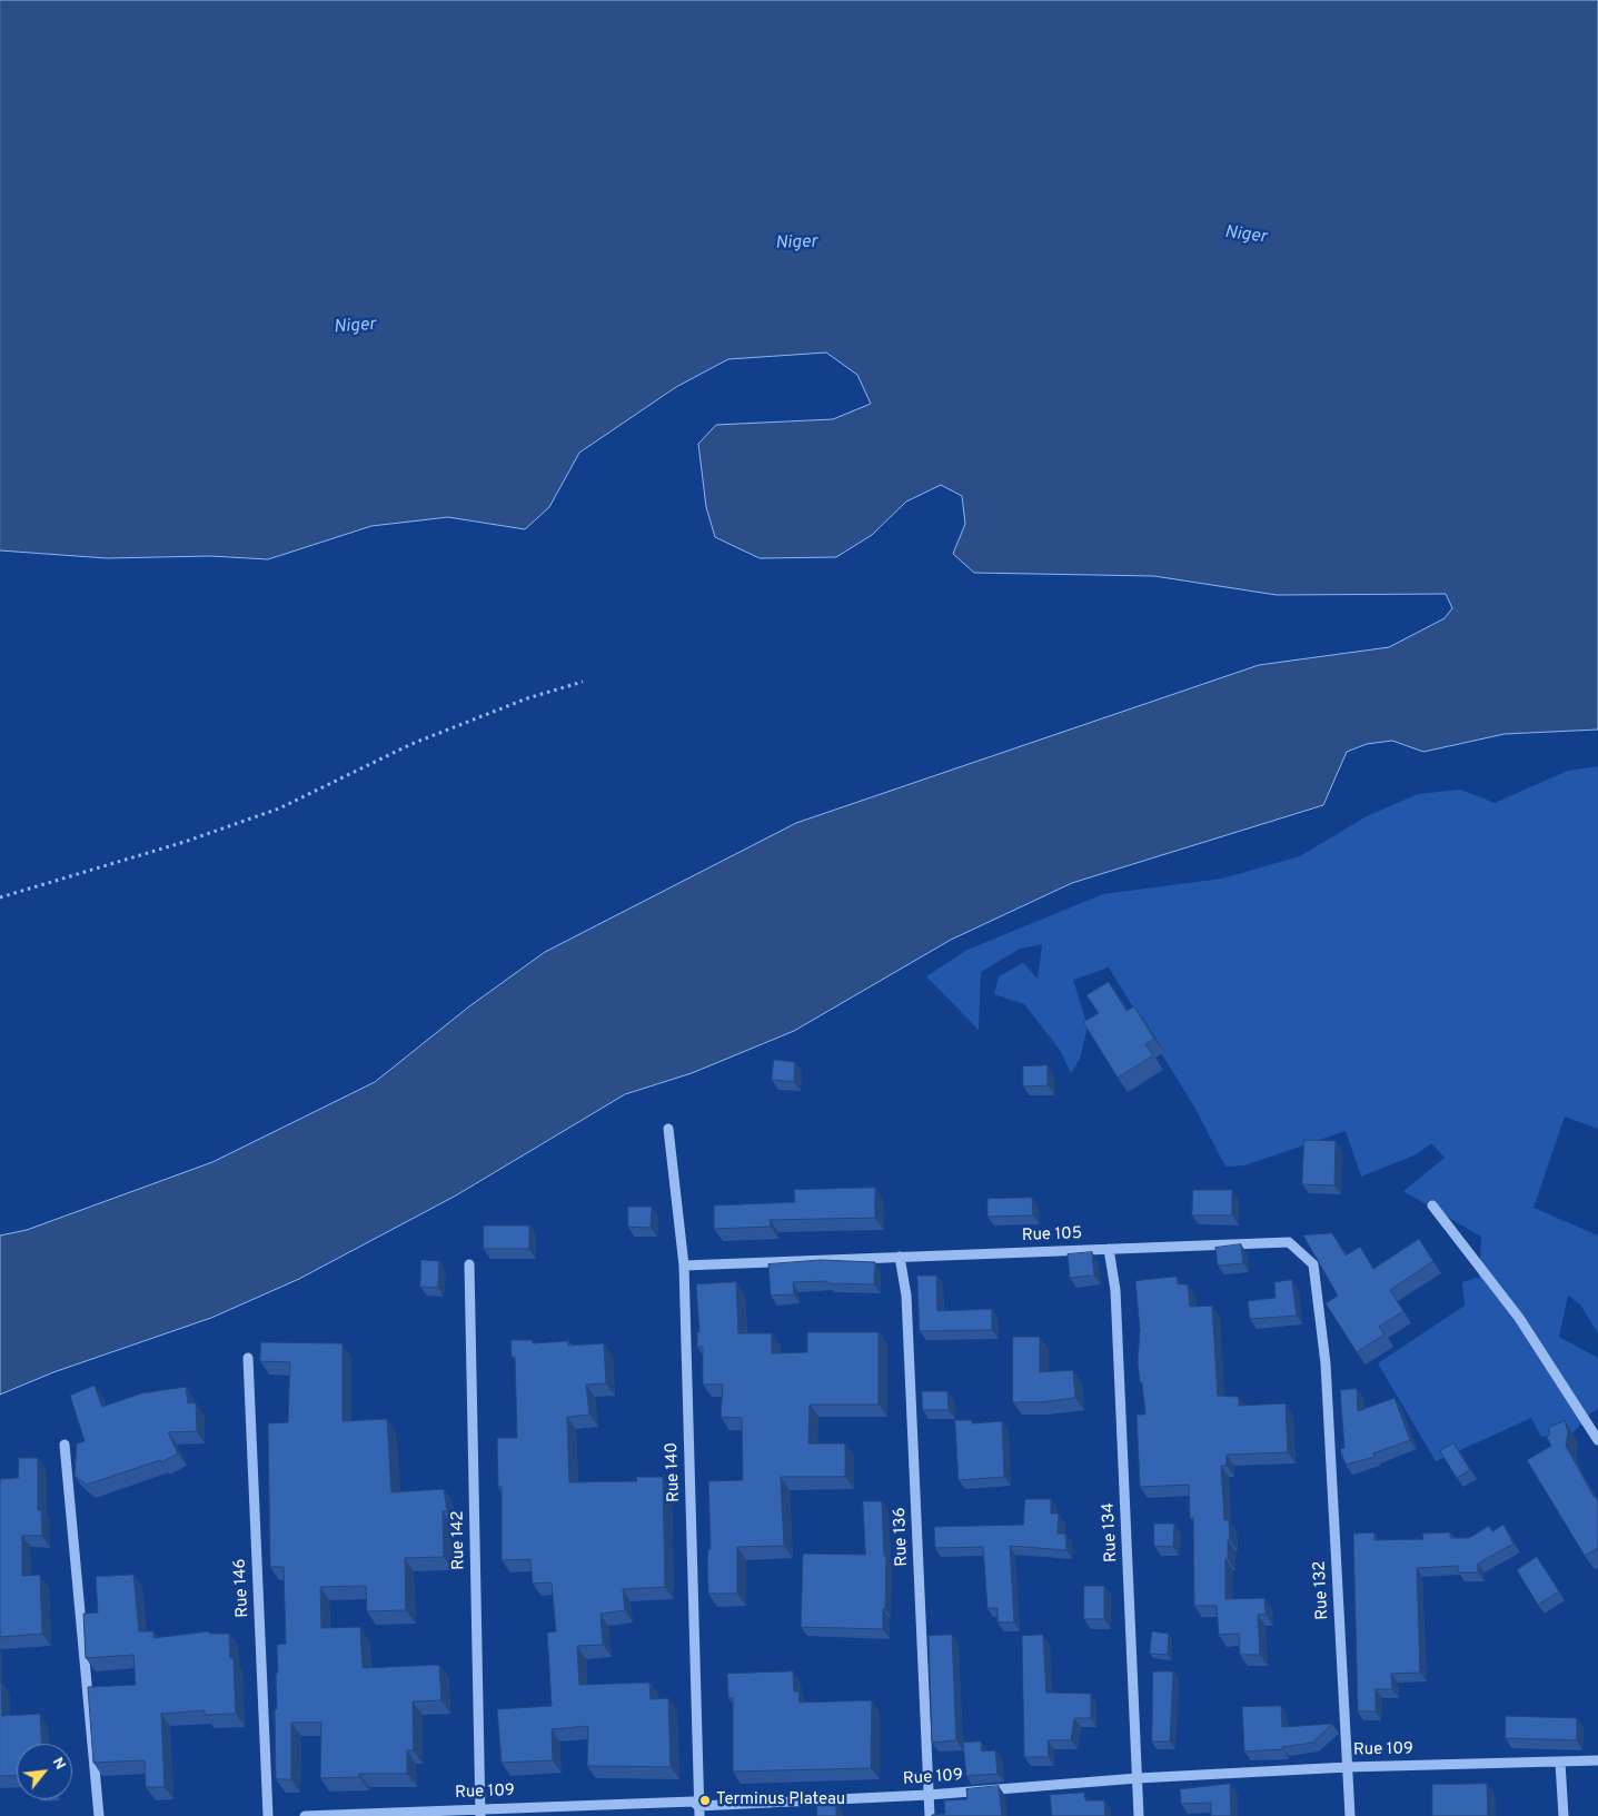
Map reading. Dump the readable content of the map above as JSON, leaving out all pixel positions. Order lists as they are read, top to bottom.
{
  "streets": {
    "street": [
      "Rue 105",
      "Rue 140",
      "Rue 134",
      "Rue 136",
      "Rue 142",
      "Rue 146",
      "Rue 132",
      "Rue 109"
    ]
  },
  "crossings": [
    ["Rue 105", "Rue 140"],
    ["Rue 105", "Rue 134"],
    ["Rue 105", "Rue 136"],
    ["Rue 105", "Rue 132"],
    ["Rue 140", "Rue 109"],
    ["Rue 134", "Rue 109"],
    ["Rue 136", "Rue 109"],
    ["Rue 142", "Rue 109"],
    ["Rue 132", "Rue 109"]
  ],
  "water": ["Niger"],
  "places": ["Terminus Plateau"],
  "north": "top right"
}
